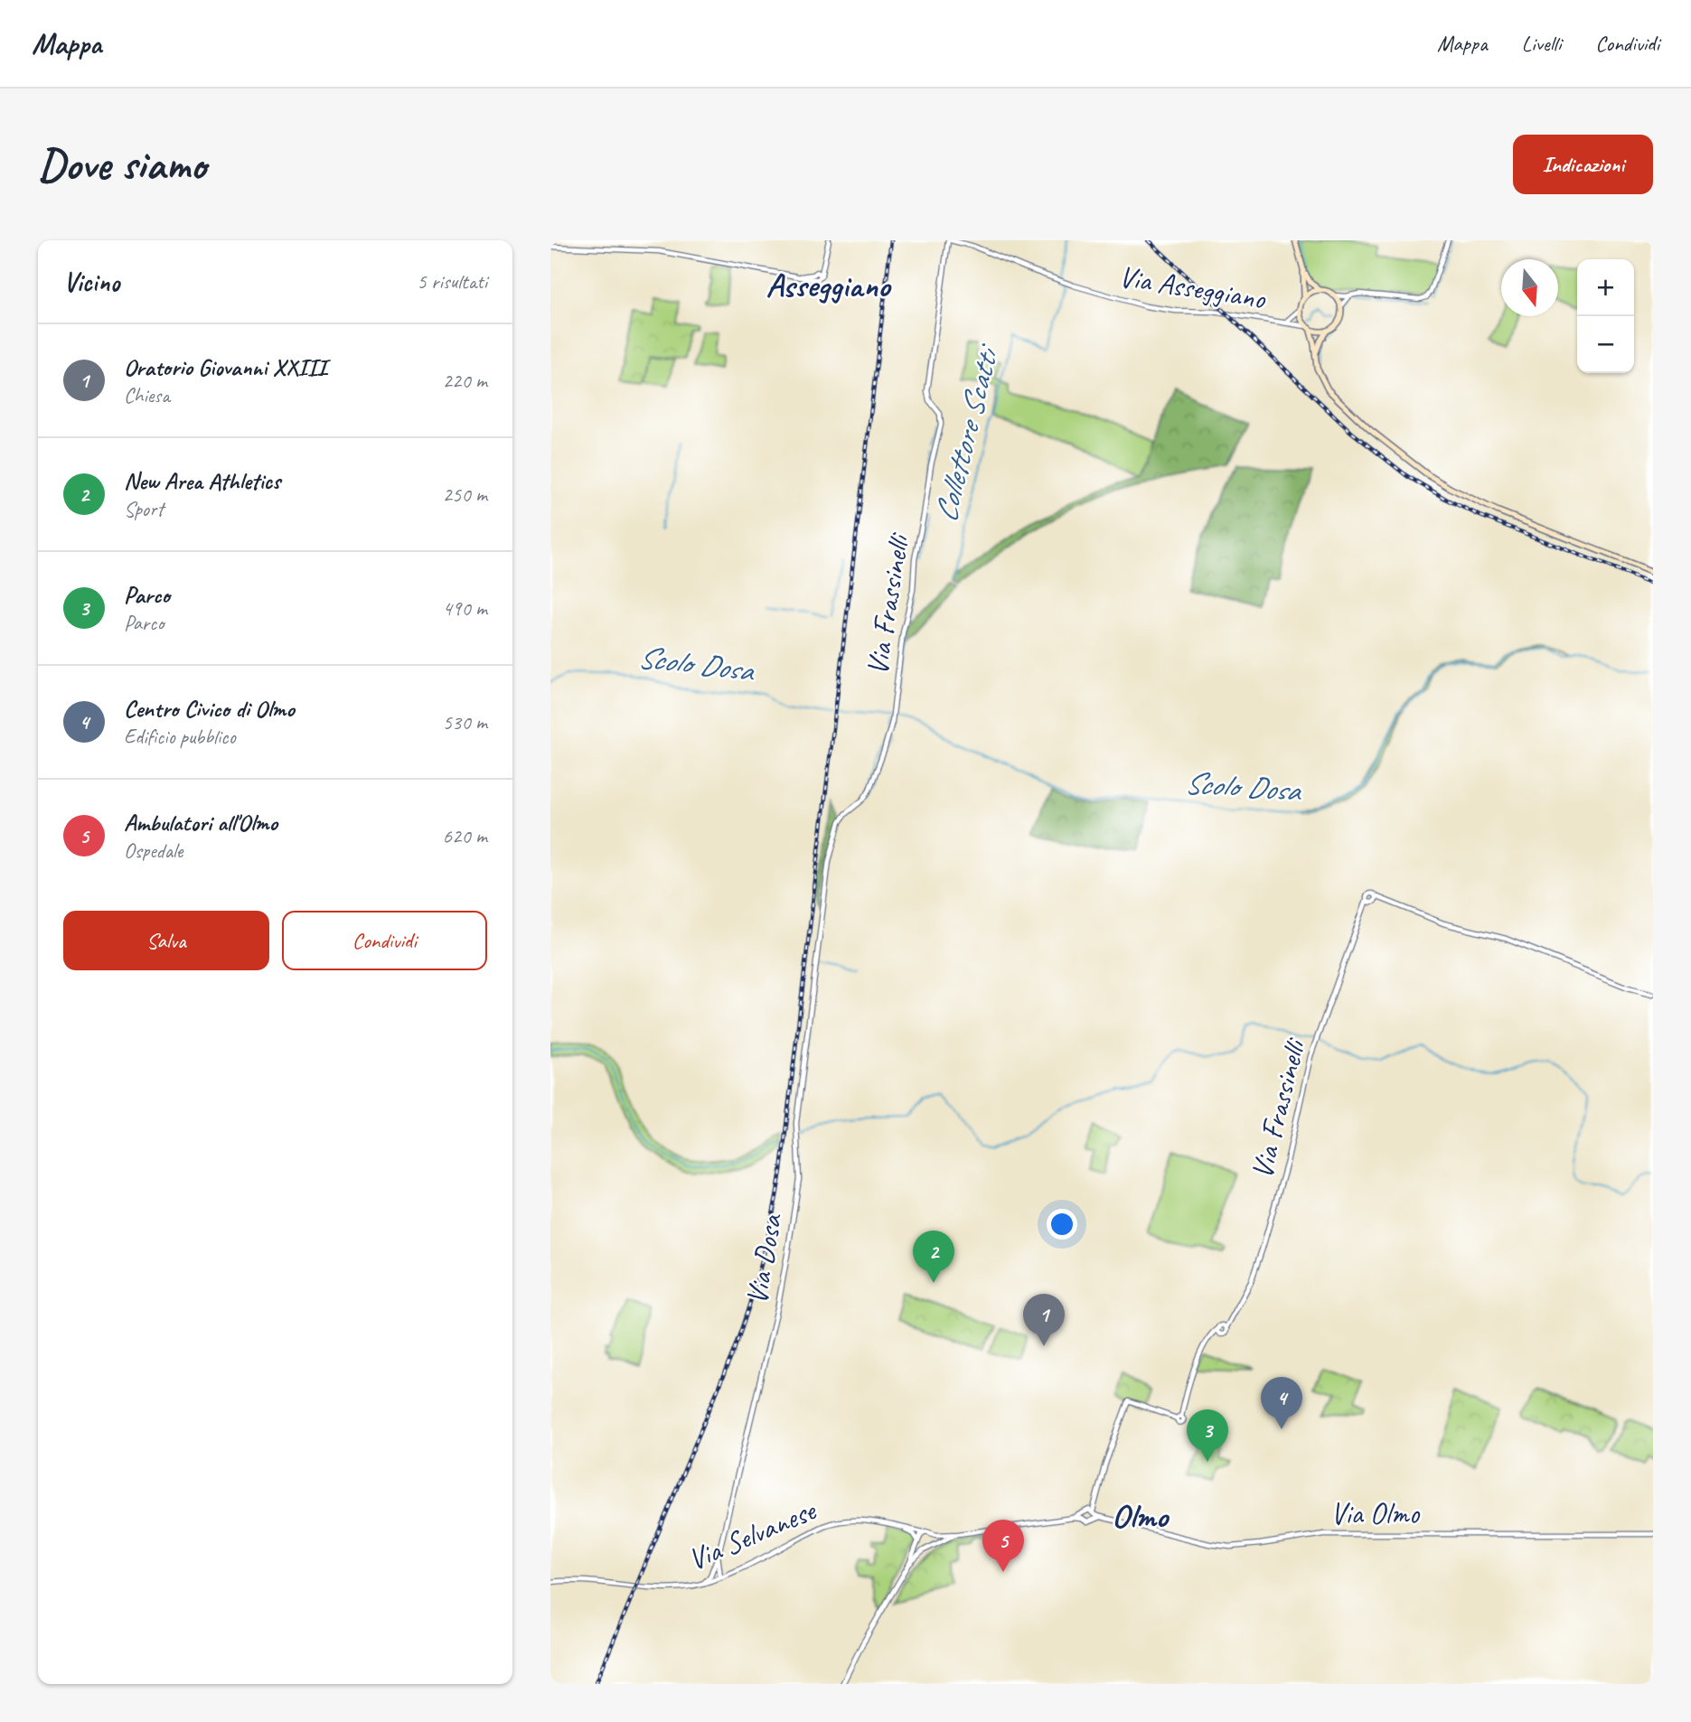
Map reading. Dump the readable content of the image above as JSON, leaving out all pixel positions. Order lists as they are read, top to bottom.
{
  "streets": {
    "main road": ["Via Asseggiano"],
    "street": [
      "Via Frassinelli",
      "Via Dosa",
      "Via Olmo",
      "Via Selvanese"
    ]
  },
  "crossings": [
    ["Via Asseggiano", "Via Frassinelli"],
    ["Via Frassinelli", "Via Dosa"]
  ],
  "districts": ["Asseggiano", "Olmo"],
  "water": ["Collettore Scatti", "Scolo Dosa"],
  "north": "bottom",
  "page": {
    "header": "Mappa",
    "nav": ["Mappa", "Livelli", "Condividi"],
    "buttons": [
      "Indicazioni",
      ["Salva", "Condividi"]
    ],
    "title": "Dove siamo",
    "heading": ["Vicino", "5 risultati"],
    "map_buttons": ["+", "−"],
    "list": [
      {
        "mark": "1",
        "name": "Oratorio Giovanni XXIII",
        "note": "Chiesa",
        "value": "220 m"
      },
      {
        "mark": "2",
        "name": "New Area Athletics",
        "note": "Sport",
        "value": "250 m"
      },
      {
        "mark": "3",
        "name": "Parco",
        "note": "Parco",
        "value": "490 m"
      },
      {
        "mark": "4",
        "name": "Centro Civico di Olmo",
        "note": "Edificio pubblico",
        "value": "530 m"
      },
      {
        "mark": "5",
        "name": "Ambulatori all'Olmo",
        "note": "Ospedale",
        "value": "620 m"
      }
    ],
    "pins": [
      "2",
      "1",
      "4",
      "3",
      "5"
    ]
  }
}
